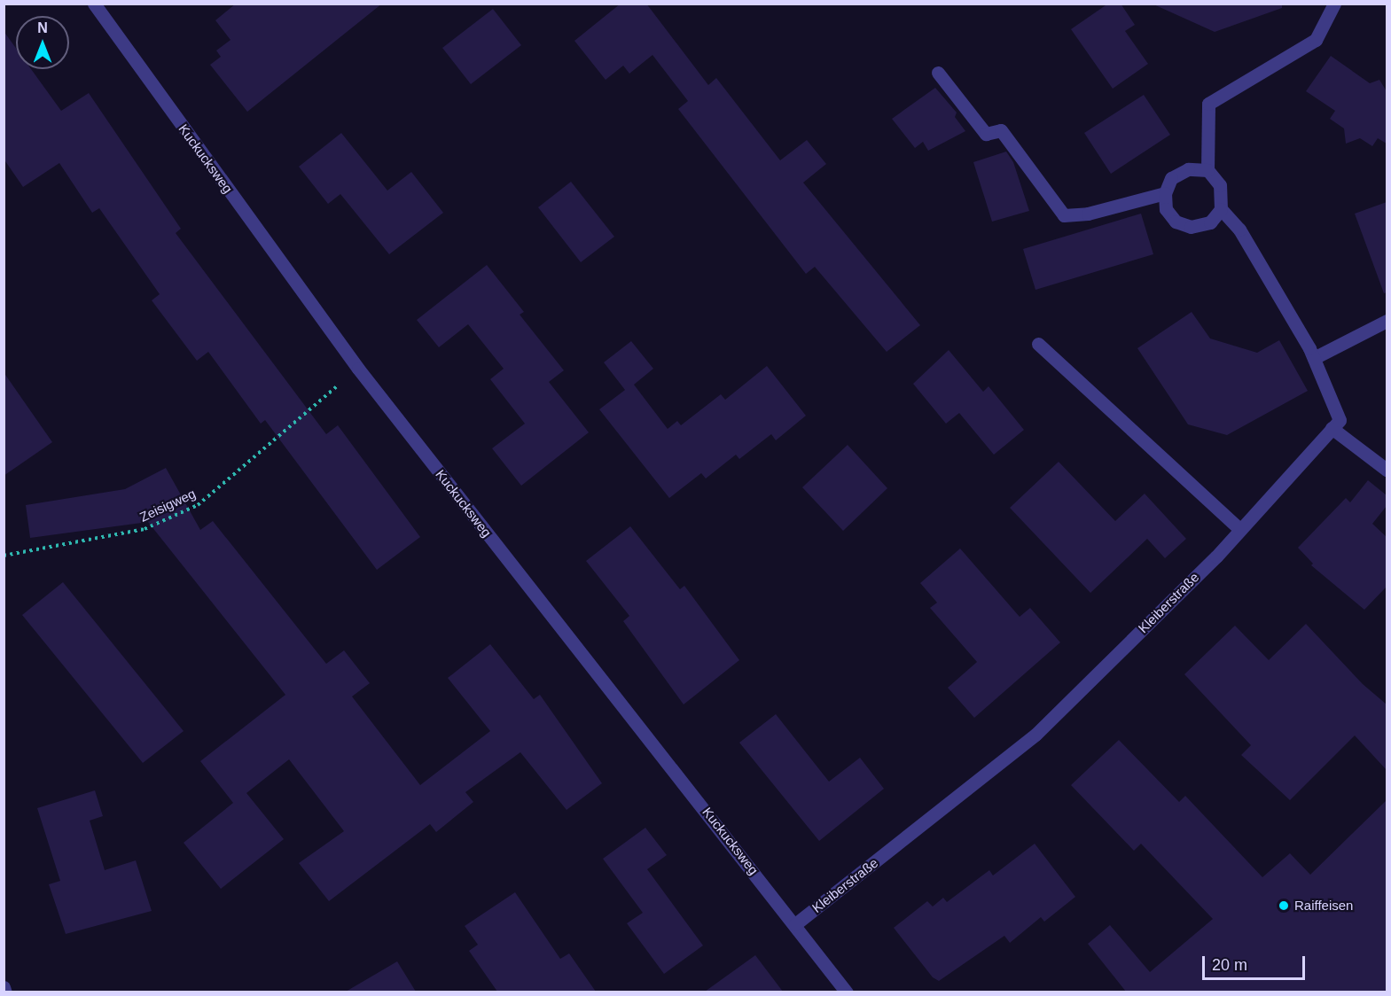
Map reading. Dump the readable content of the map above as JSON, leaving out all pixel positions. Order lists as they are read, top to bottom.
{
  "streets": {
    "street": ["Kuckucksweg", "Kleiberstraße"],
    "path": ["Zeisigweg"]
  },
  "crossings": [
    ["Kuckucksweg", "Zeisigweg"],
    ["Kuckucksweg", "Kleiberstraße"]
  ],
  "places": ["Raiffeisen"],
  "scale_bar": "20 m",
  "north": "top"
}
